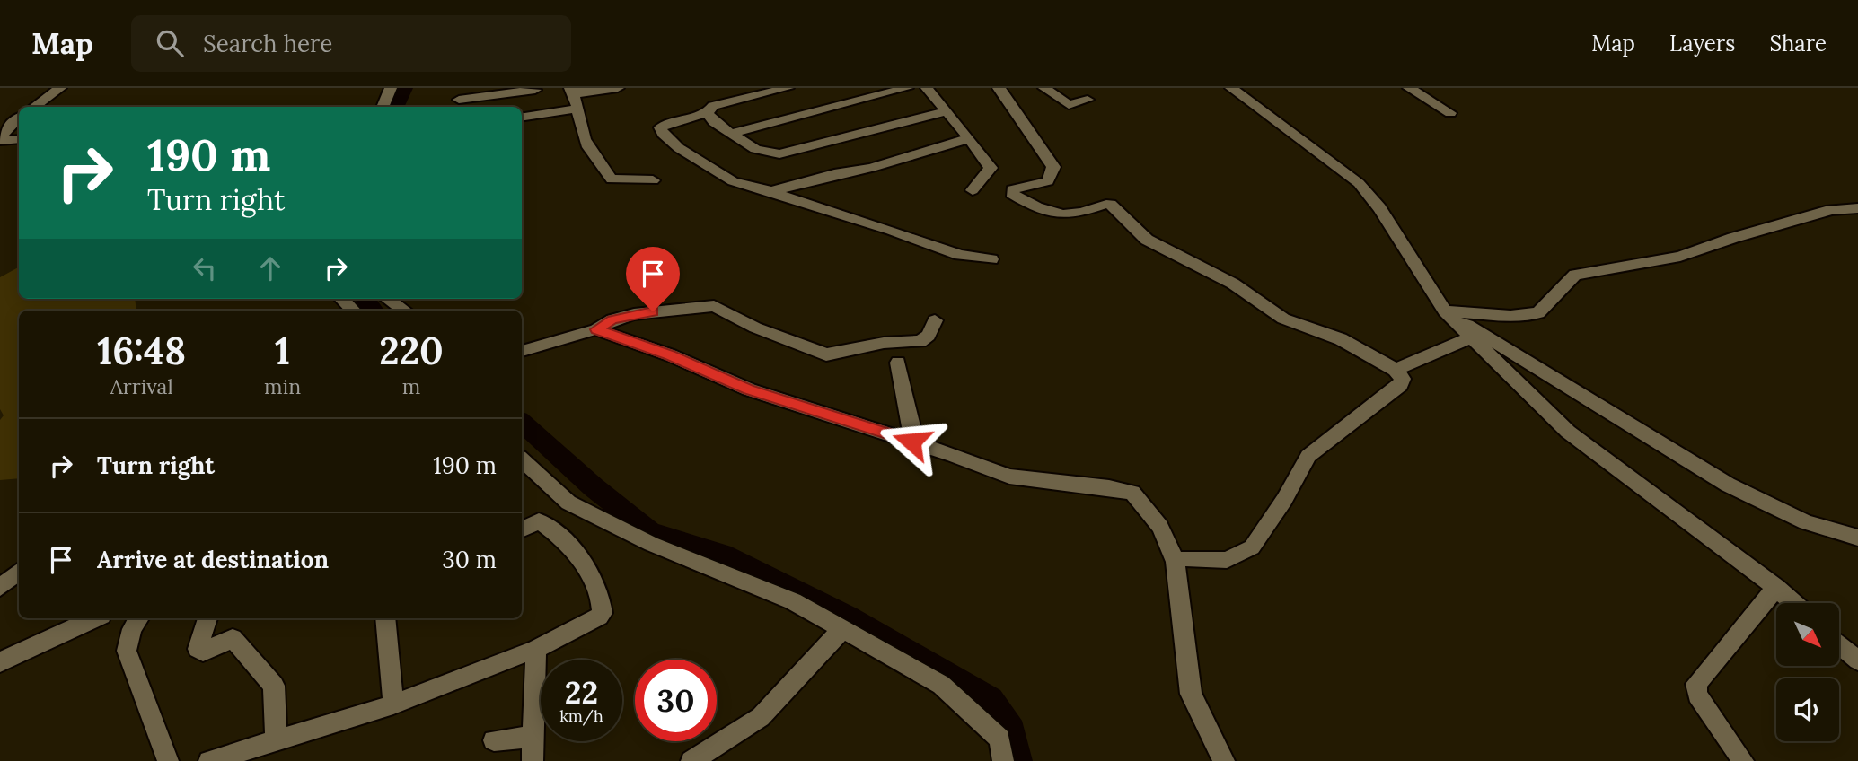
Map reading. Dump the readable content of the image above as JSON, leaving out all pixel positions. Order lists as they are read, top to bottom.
{
  "north": "bottom right",
  "page": {
    "header": "Map",
    "search": "Search here",
    "nav": ["Map", "Layers", "Share"],
    "turn": ["190 m", "Turn right"],
    "eta": [
      "16:48",
      "Arrival",
      "1",
      "min",
      "220",
      "m"
    ],
    "list": [
      {
        "name": "Turn right",
        "value": "190 m"
      },
      {
        "name": "Arrive at destination",
        "value": "30 m"
      }
    ],
    "speed": "22 km/h",
    "limit": "30"
  }
}
